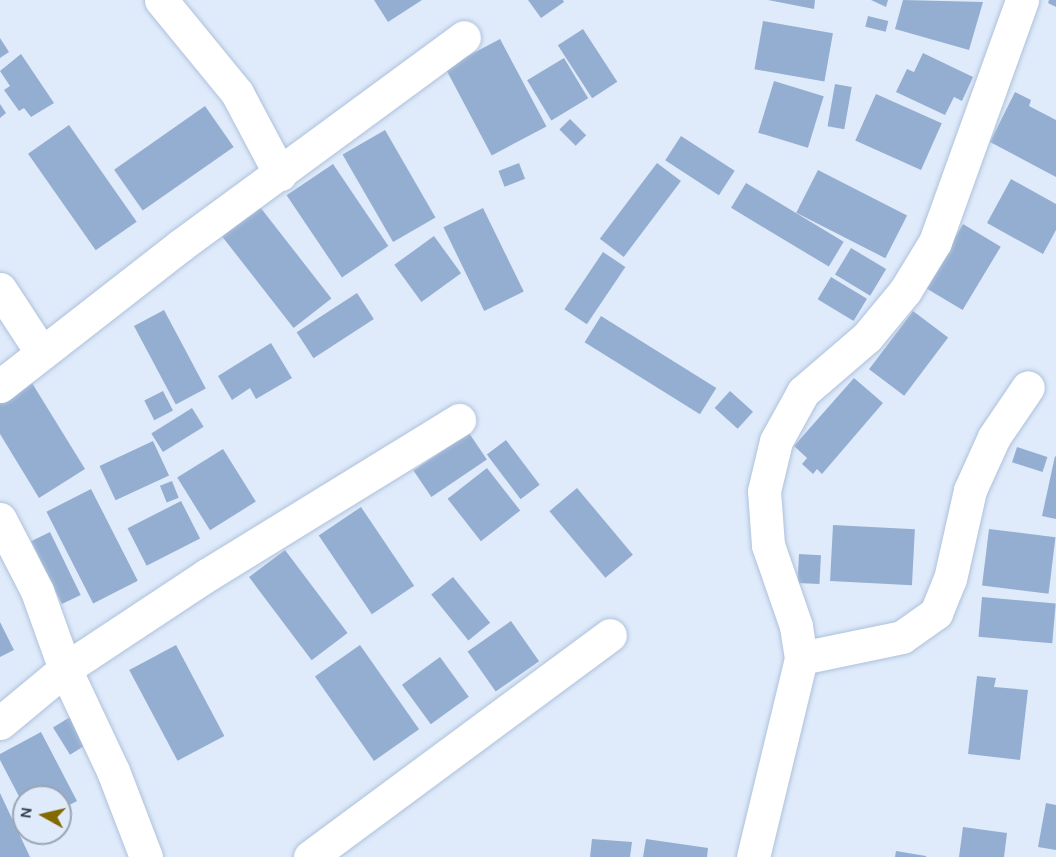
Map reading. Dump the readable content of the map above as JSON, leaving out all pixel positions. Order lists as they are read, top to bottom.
{
  "north": "left"
}
